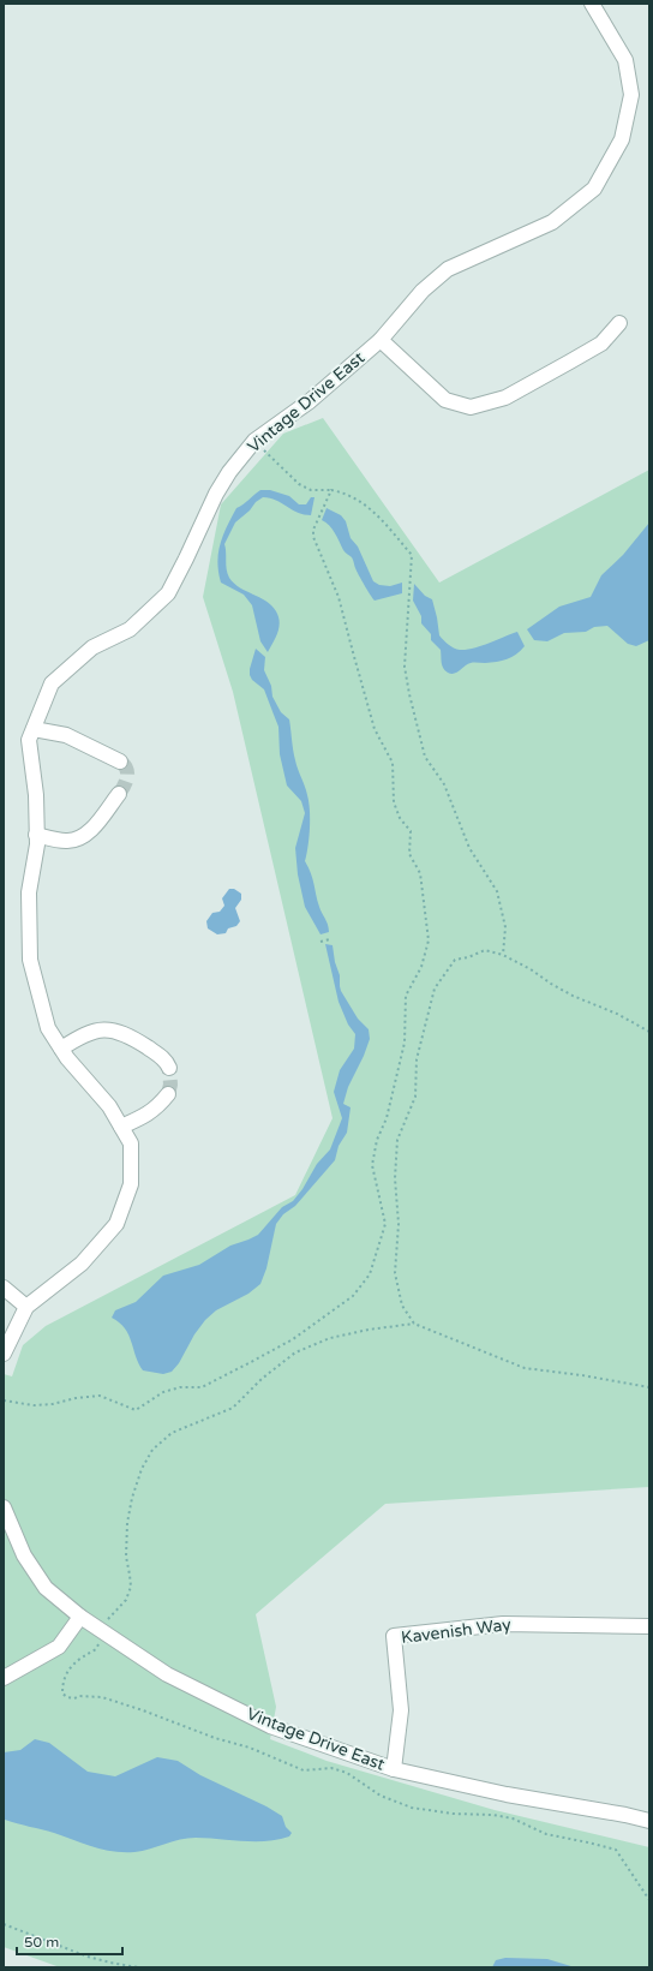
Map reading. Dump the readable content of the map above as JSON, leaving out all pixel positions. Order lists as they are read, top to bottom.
{
  "streets": {
    "street": ["Vintage Drive East", "Kavenish Way"]
  },
  "crossings": [
    ["Vintage Drive East", "Kavenish Way"]
  ],
  "scale_bar": "50 m"
}
